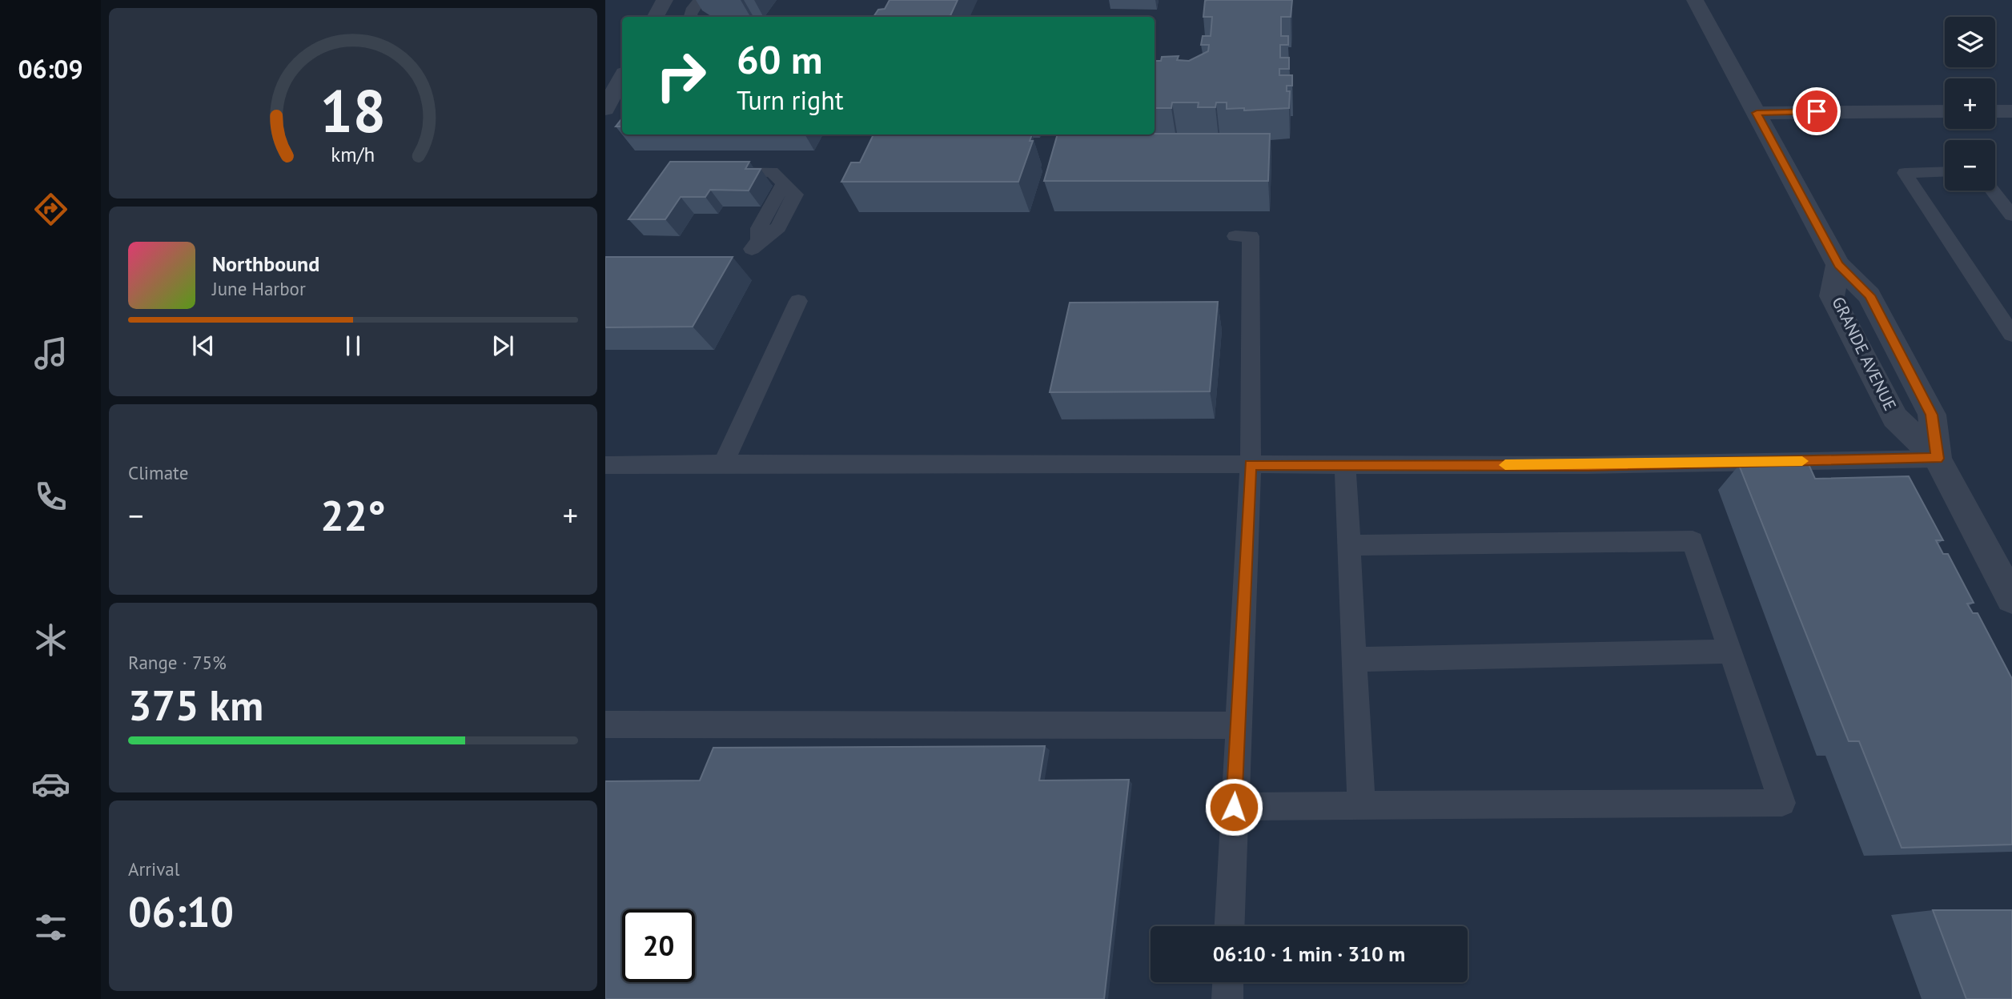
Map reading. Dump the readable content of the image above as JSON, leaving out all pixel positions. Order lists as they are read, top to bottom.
{
  "streets": {
    "street": ["GRANDE AVENUE"]
  },
  "page": {
    "tabs": "06:09",
    "map_buttons": ["+", "−"],
    "turn": ["60 m", "Turn right"],
    "song": ["Northbound", "June Harbor"],
    "tile": [
      "Climate",
      ["Range · 75%", "375 km"],
      ["Arrival", "06:10"]
    ],
    "heat": ["−", "22°", "+"],
    "limit": "20",
    "trip": "06:10 · 1 min · 310 m",
    "gauge": ["18", "km/h"]
  }
}
